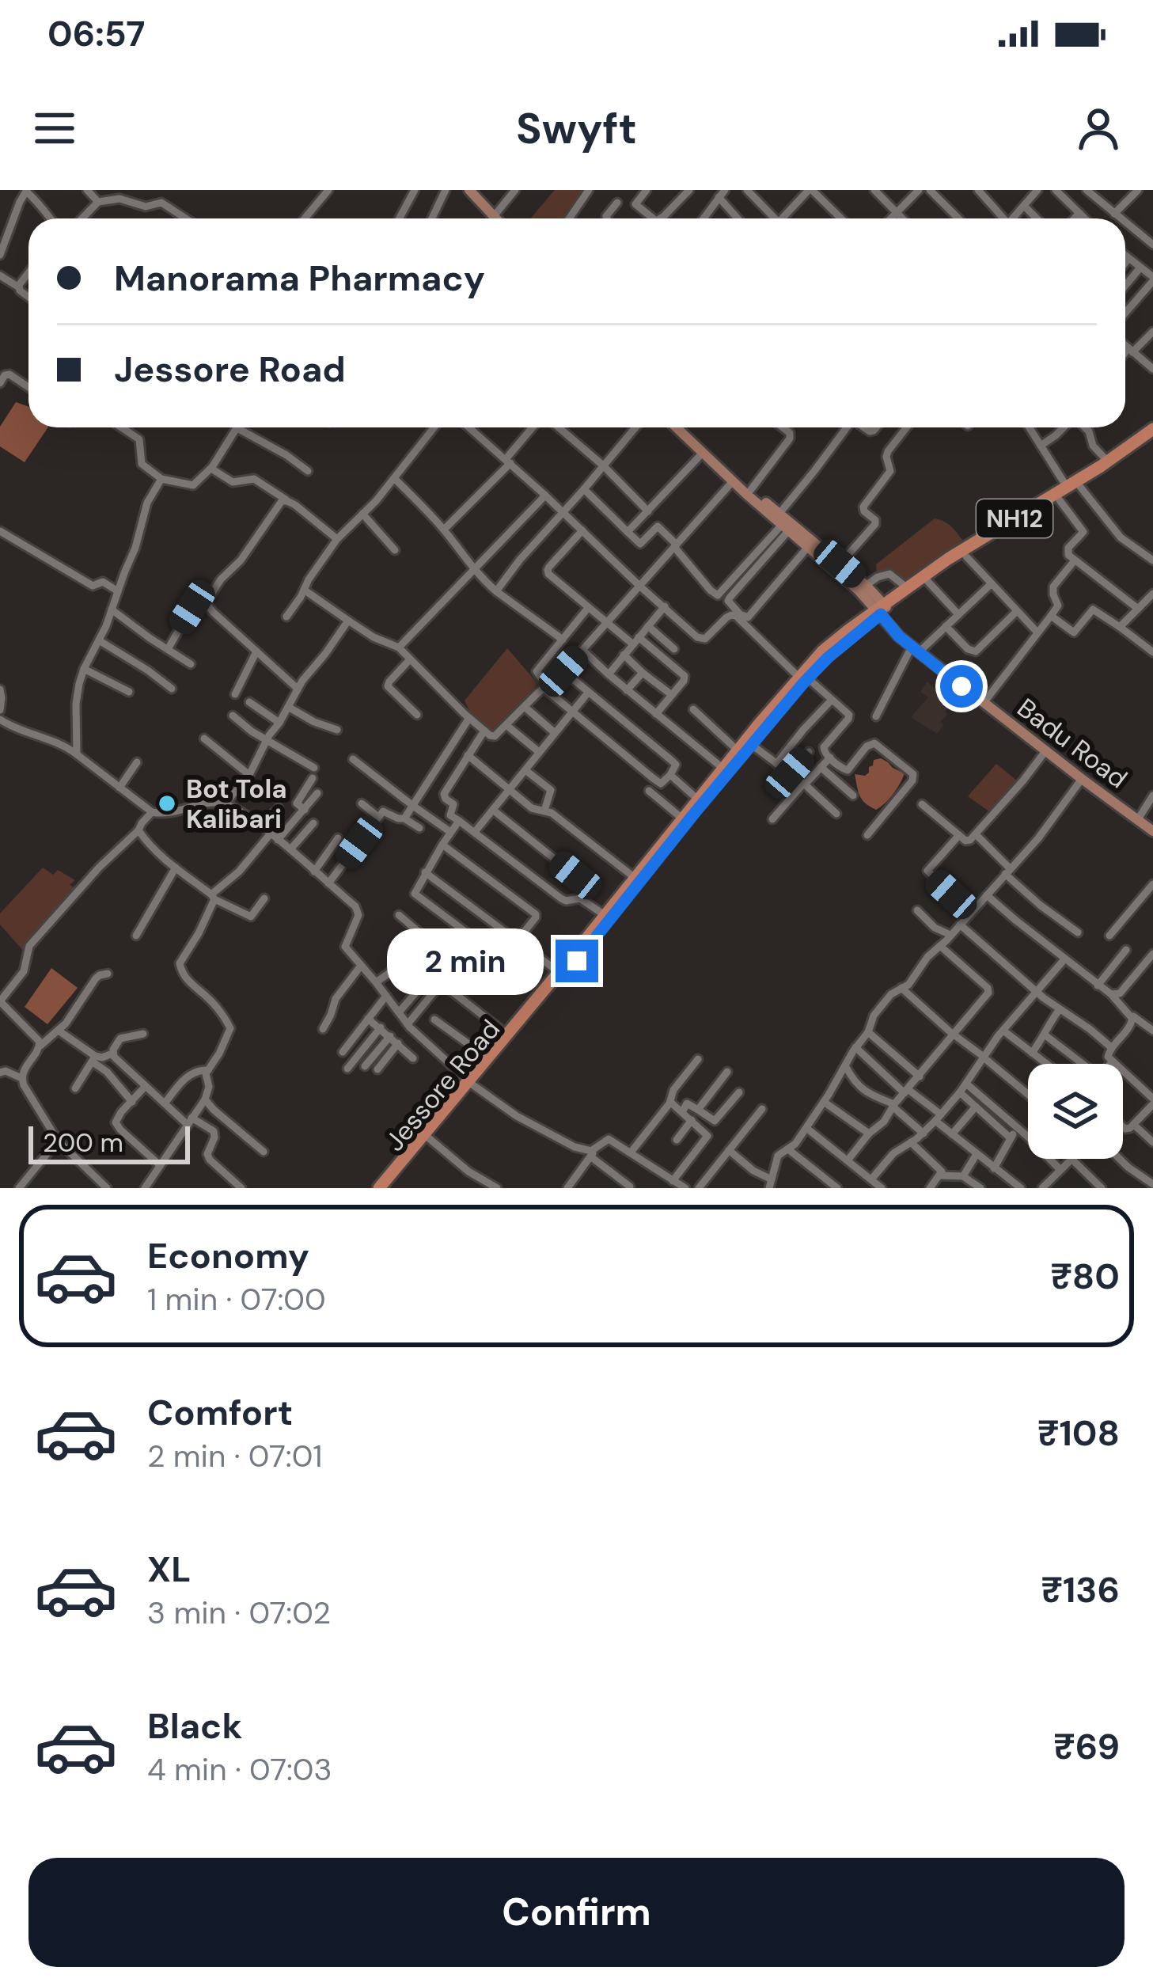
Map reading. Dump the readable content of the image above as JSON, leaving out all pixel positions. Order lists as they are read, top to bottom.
{
  "streets": {
    "highway": ["NH12", "Jessore Road"],
    "main road": ["Badu Road"]
  },
  "crossings": [
    ["NH12", "Jessore Road"],
    ["Badu Road", "Jessore Road"]
  ],
  "places": ["Bot Tola Kalibari"],
  "scale_bar": "200 m",
  "page": {
    "status": "06:57",
    "header": "Swyft",
    "banner": ["Manorama Pharmacy", "Jessore Road"],
    "bubble": "2 min",
    "scale": "200 m",
    "list": [
      {
        "name": "Economy",
        "note": "1 min · 07:00",
        "value": "₹80"
      },
      {
        "name": "Comfort",
        "note": "2 min · 07:01",
        "value": "₹108"
      },
      {
        "name": "XL",
        "note": "3 min · 07:02",
        "value": "₹136"
      },
      {
        "name": "Black",
        "note": "4 min · 07:03",
        "value": "₹69"
      }
    ],
    "buttons": "Confirm"
  }
}
